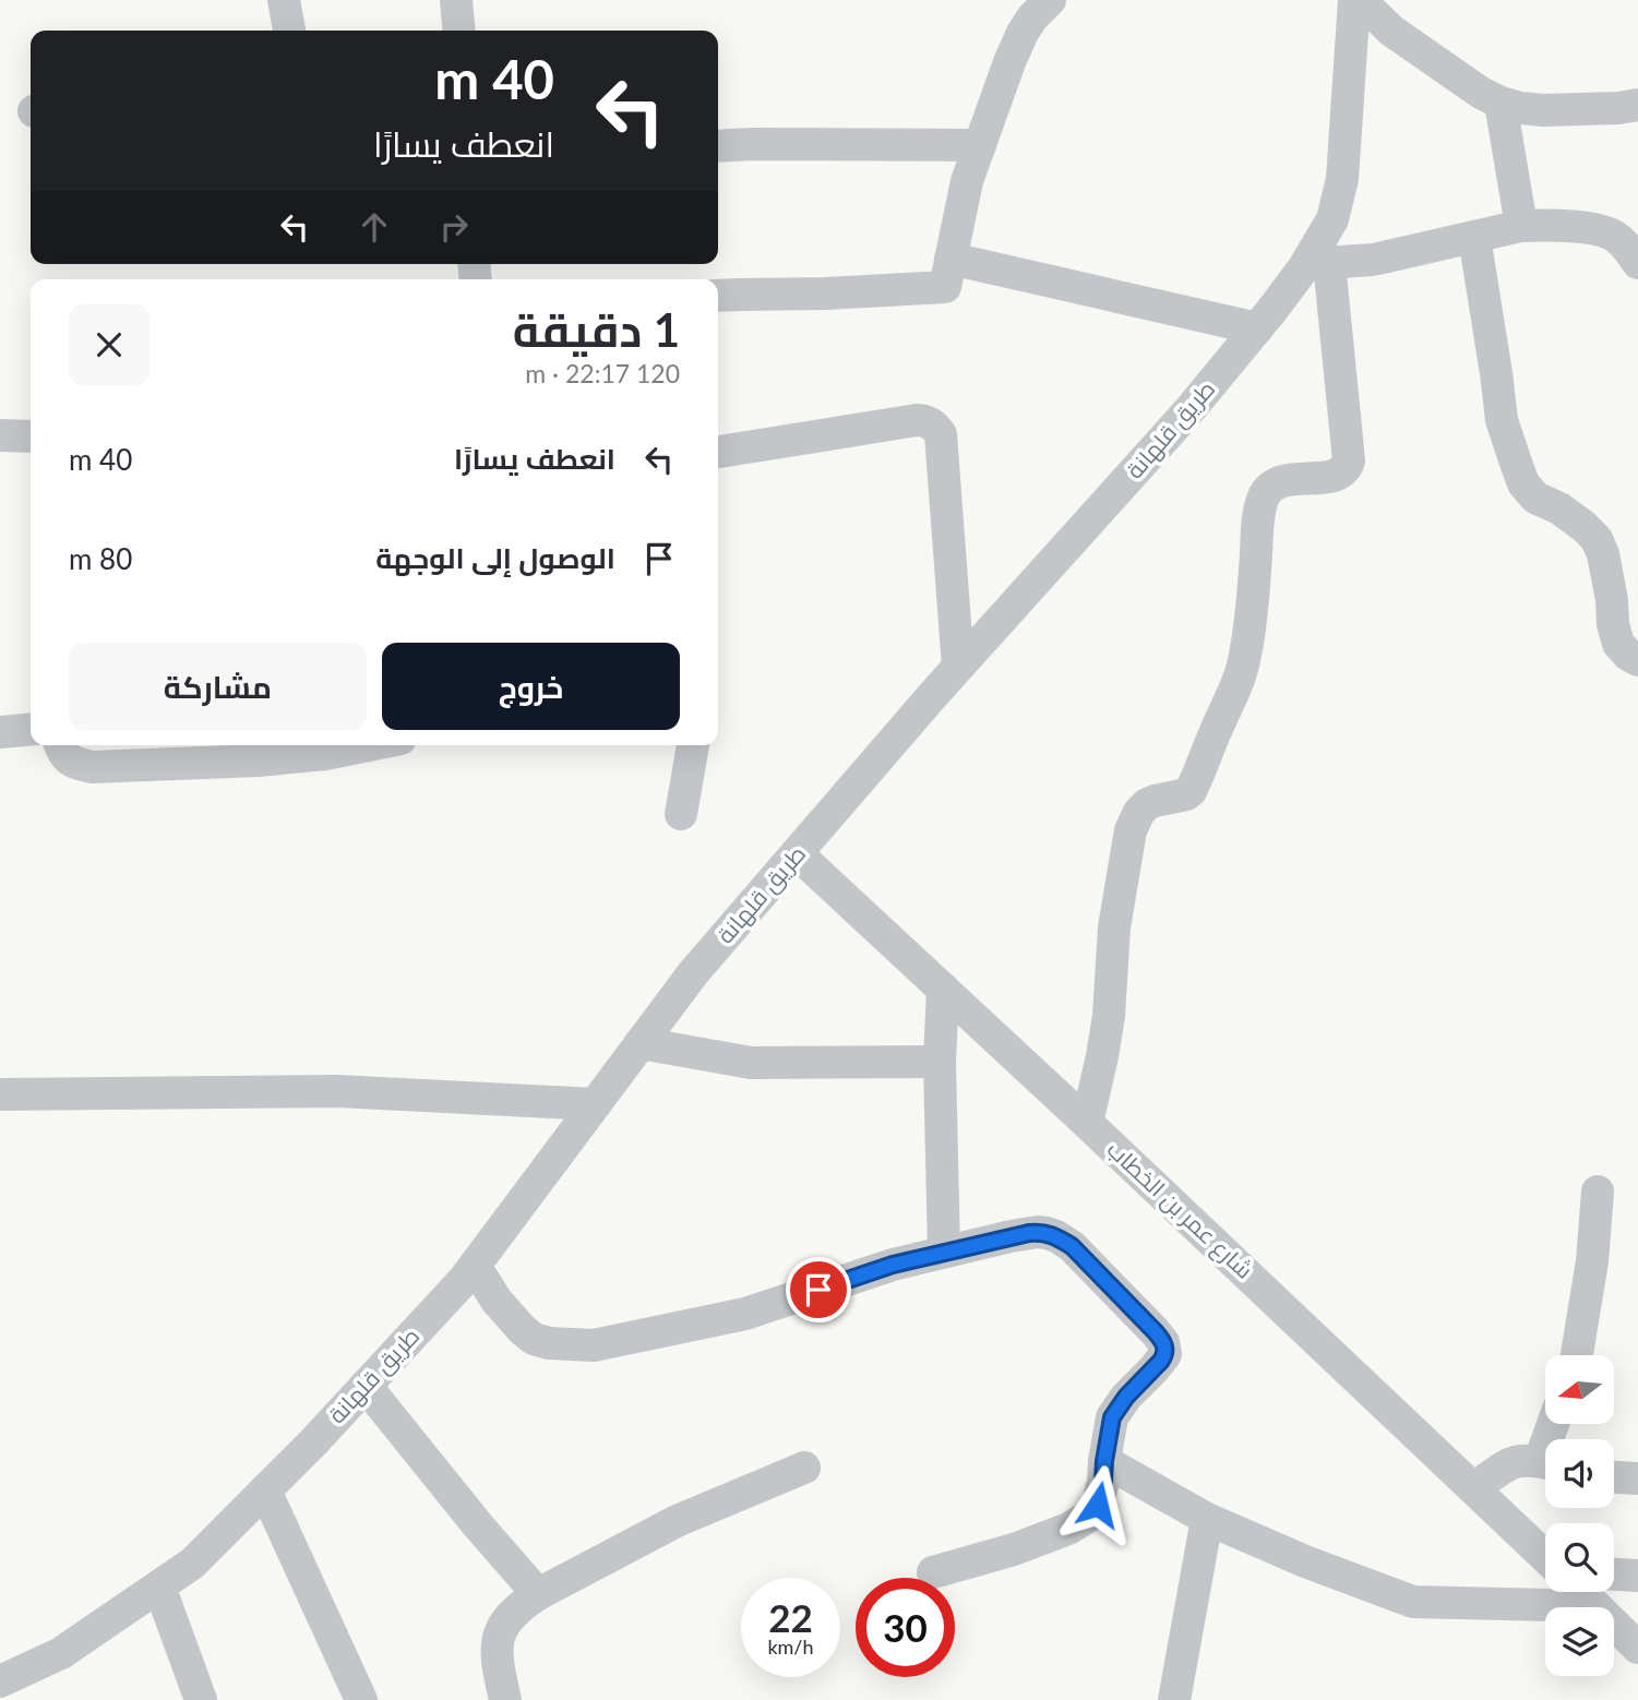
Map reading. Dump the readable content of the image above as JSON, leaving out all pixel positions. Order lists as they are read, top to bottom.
{
  "streets": {
    "street": ["طريق قلهانة", "شارع عمر بن الخطاب"]
  },
  "crossings": [
    ["طريق قلهانة", "شارع عمر بن الخطاب"]
  ],
  "north": "left",
  "page": {
    "turn": ["40 m", "انعطف يسارًا"],
    "heading": ["1 دقيقة", "120 m · 22:17"],
    "list": [
      {
        "name": "انعطف يسارًا",
        "value": "40 m"
      },
      {
        "name": "الوصول إلى الوجهة",
        "value": "80 m"
      }
    ],
    "buttons": ["خروج", "مشاركة"],
    "speed": "22 km/h",
    "limit": "30"
  }
}
